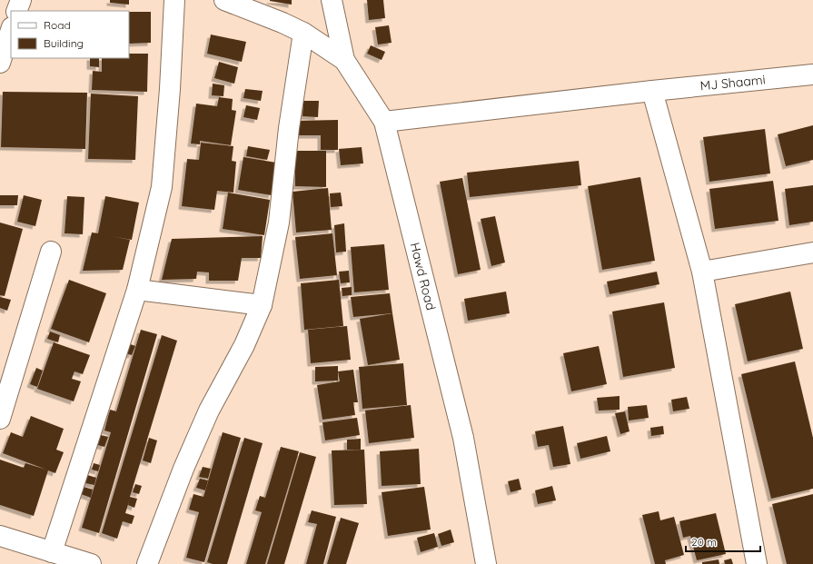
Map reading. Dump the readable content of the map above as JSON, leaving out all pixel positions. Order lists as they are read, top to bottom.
{
  "streets": {
    "street": ["MJ Shaami", "Hawd Road"]
  },
  "crossings": [
    ["MJ Shaami", "Hawd Road"]
  ],
  "legend": ["Road", "Building"],
  "scale_bar": "20 m"
}
